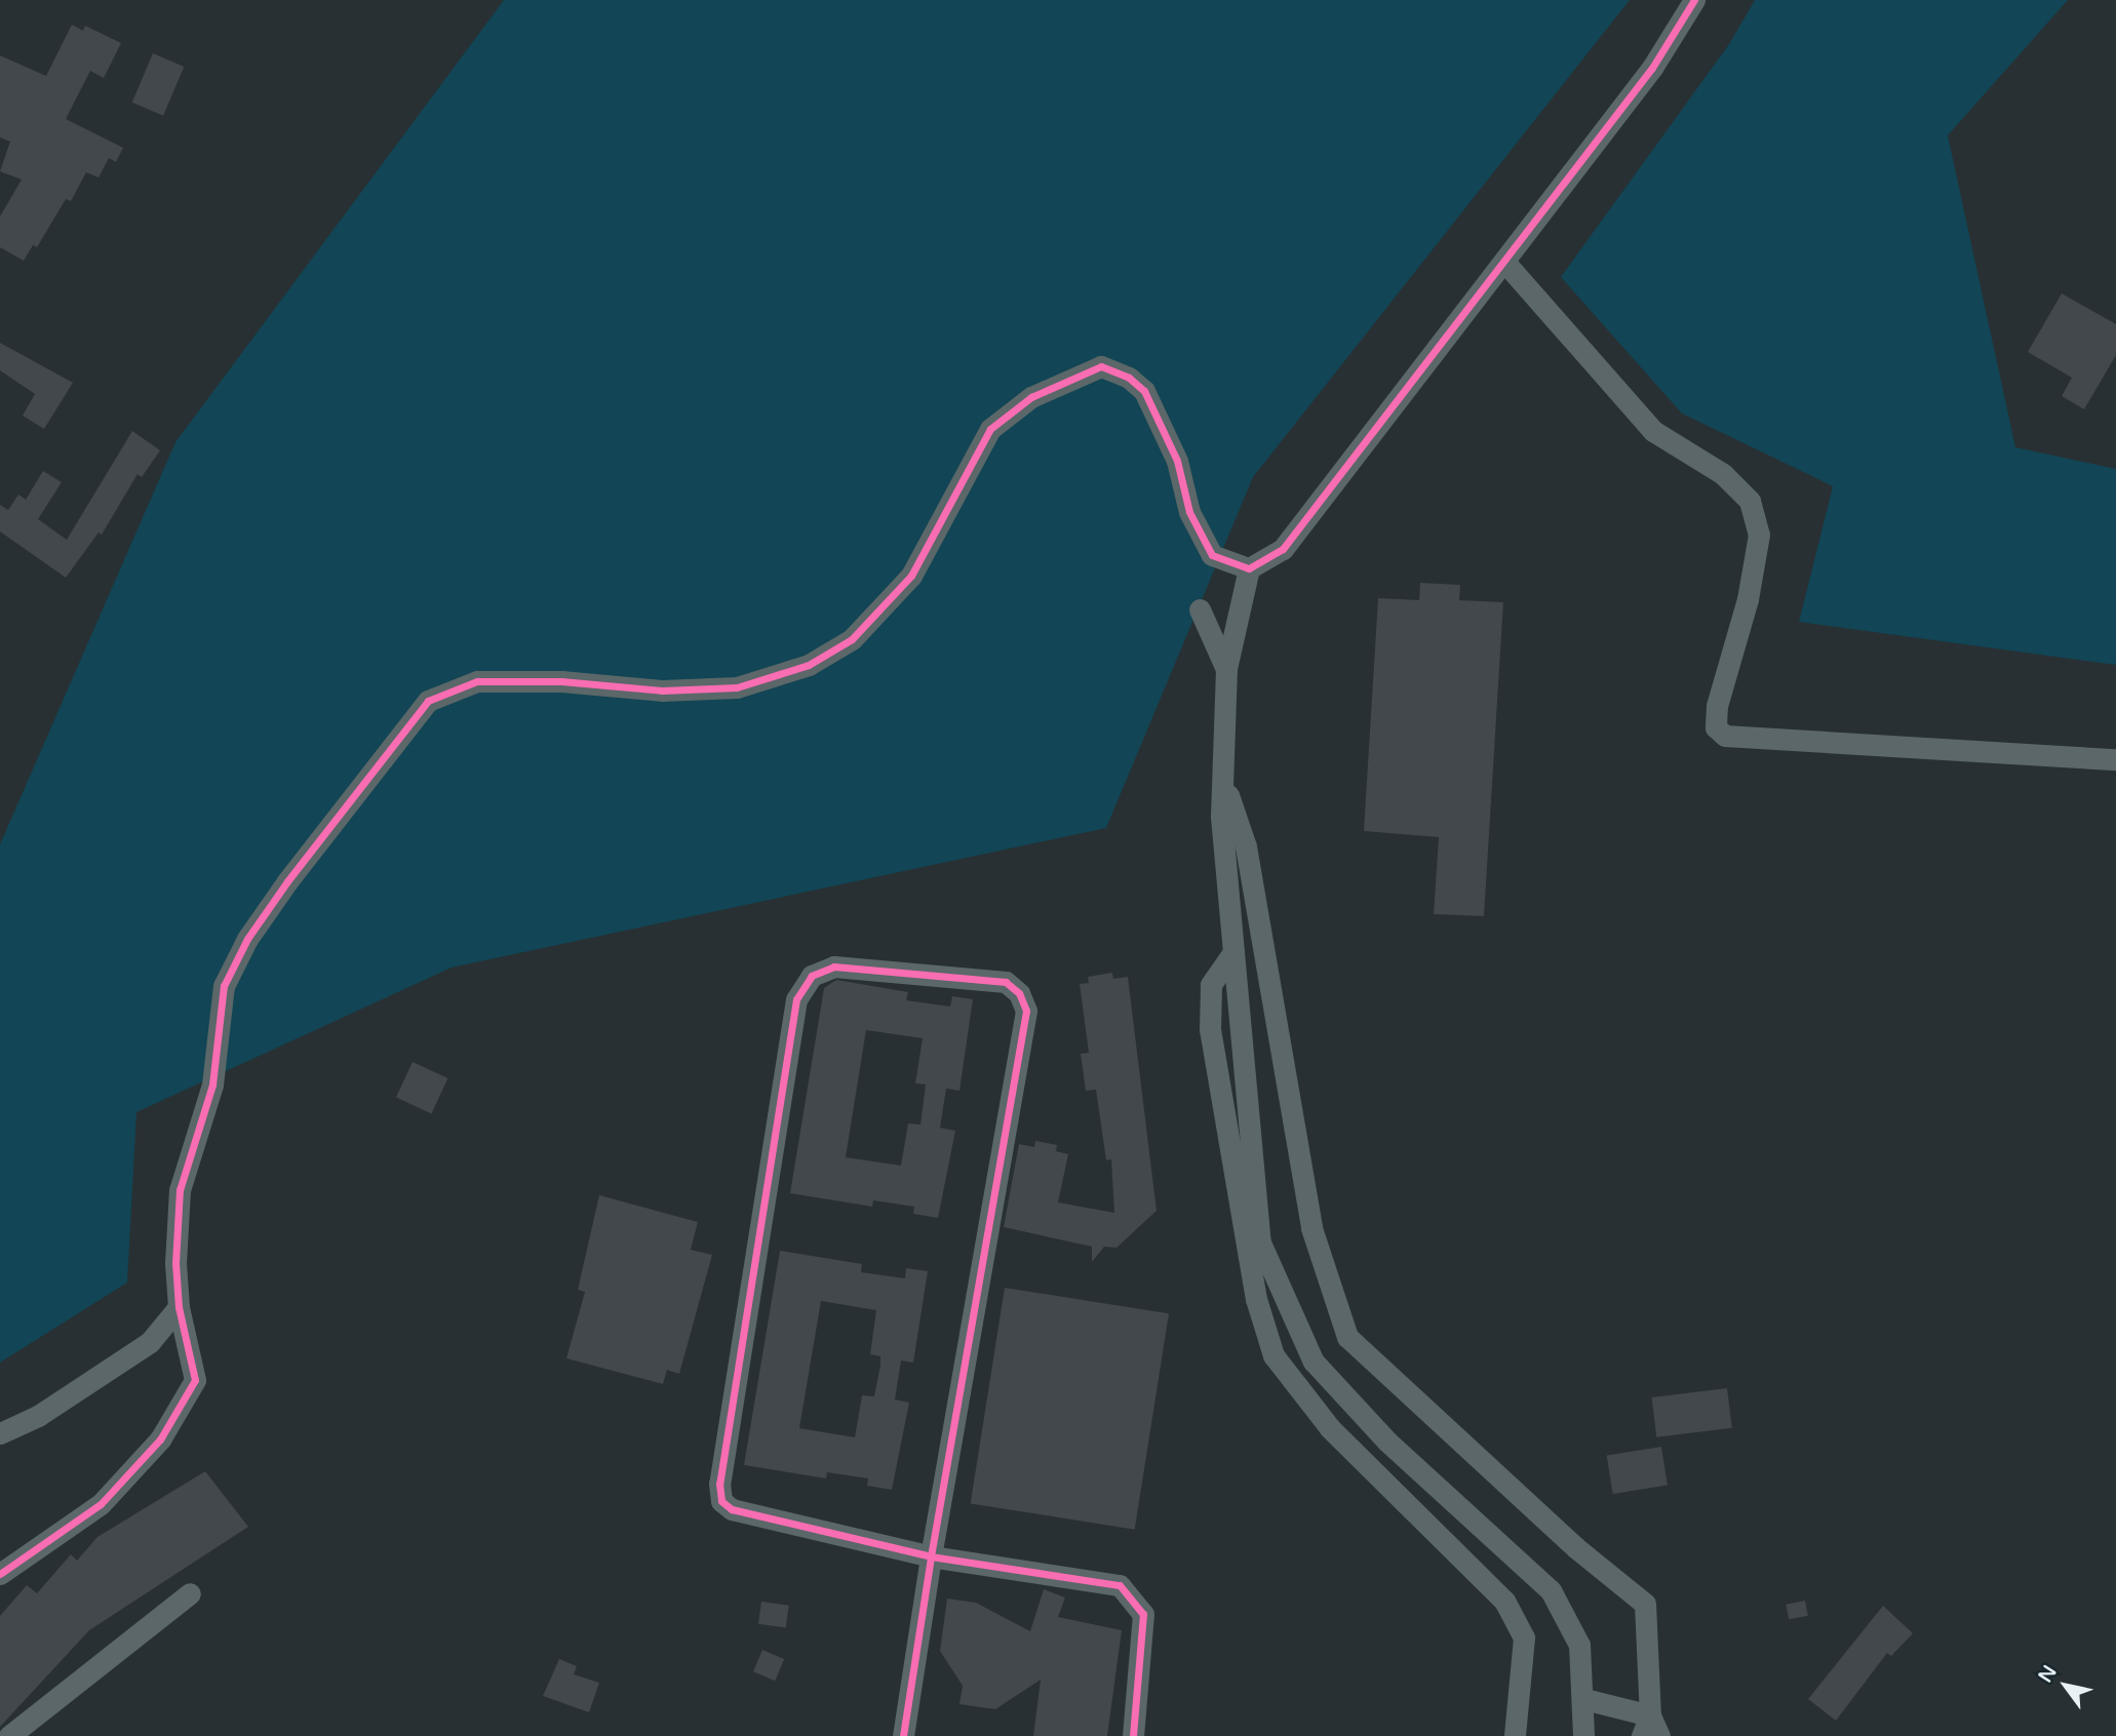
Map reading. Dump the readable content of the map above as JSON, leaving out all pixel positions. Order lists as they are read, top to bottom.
{
  "north": "top left"
}
